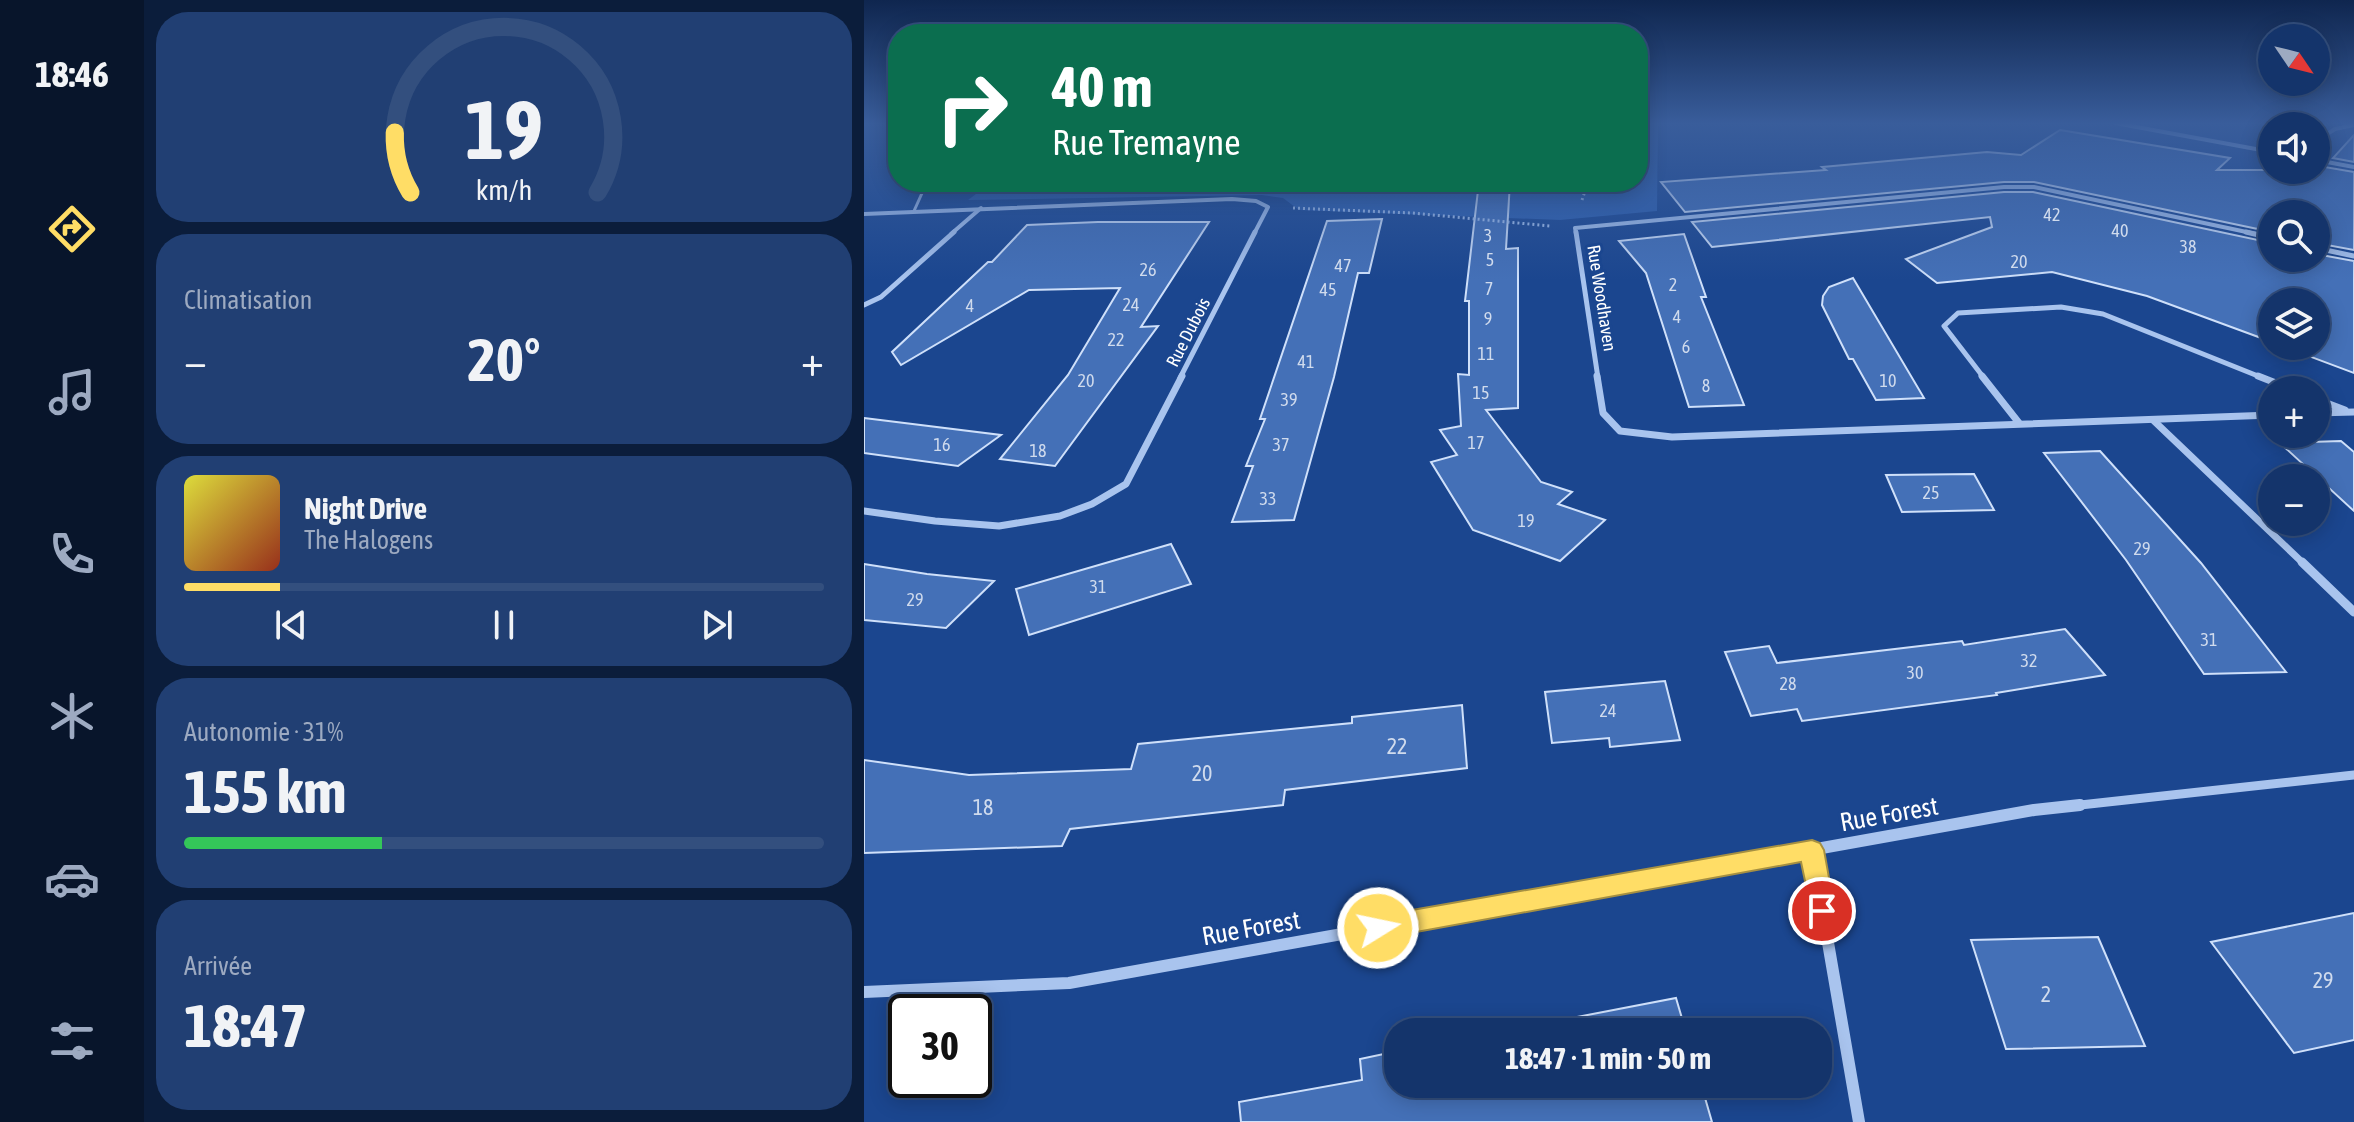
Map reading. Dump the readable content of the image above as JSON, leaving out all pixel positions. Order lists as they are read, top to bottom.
{
  "streets": {
    "street": ["Rue Woodhaven", "Rue Dubois", "Rue Forest"]
  },
  "house_numbers": [
    "42",
    "40",
    "3",
    "38",
    "5",
    "20",
    "47",
    "26",
    "2",
    "7",
    "45",
    "24",
    "4",
    "4",
    "9",
    "22",
    "6",
    "11",
    "41",
    "20",
    "10",
    "8",
    "15",
    "39",
    "17",
    "16",
    "37",
    "18",
    "25",
    "33",
    "19",
    "29",
    "31",
    "29",
    "31",
    "32",
    "30",
    "28",
    "24",
    "22",
    "20",
    "18",
    "29",
    "2"
  ],
  "north": "bottom right",
  "page": {
    "tabs": "18:46",
    "map_buttons": ["+", "−"],
    "turn": ["40 m", "Rue Tremayne"],
    "tile": [
      "Climatisation",
      ["Autonomie · 31%", "155 km"],
      ["Arrivée", "18:47"]
    ],
    "heat": ["−", "20°", "+"],
    "song": ["Night Drive", "The Halogens"],
    "limit": "30",
    "trip": "18:47 · 1 min · 50 m",
    "gauge": ["19", "km/h"]
  }
}
